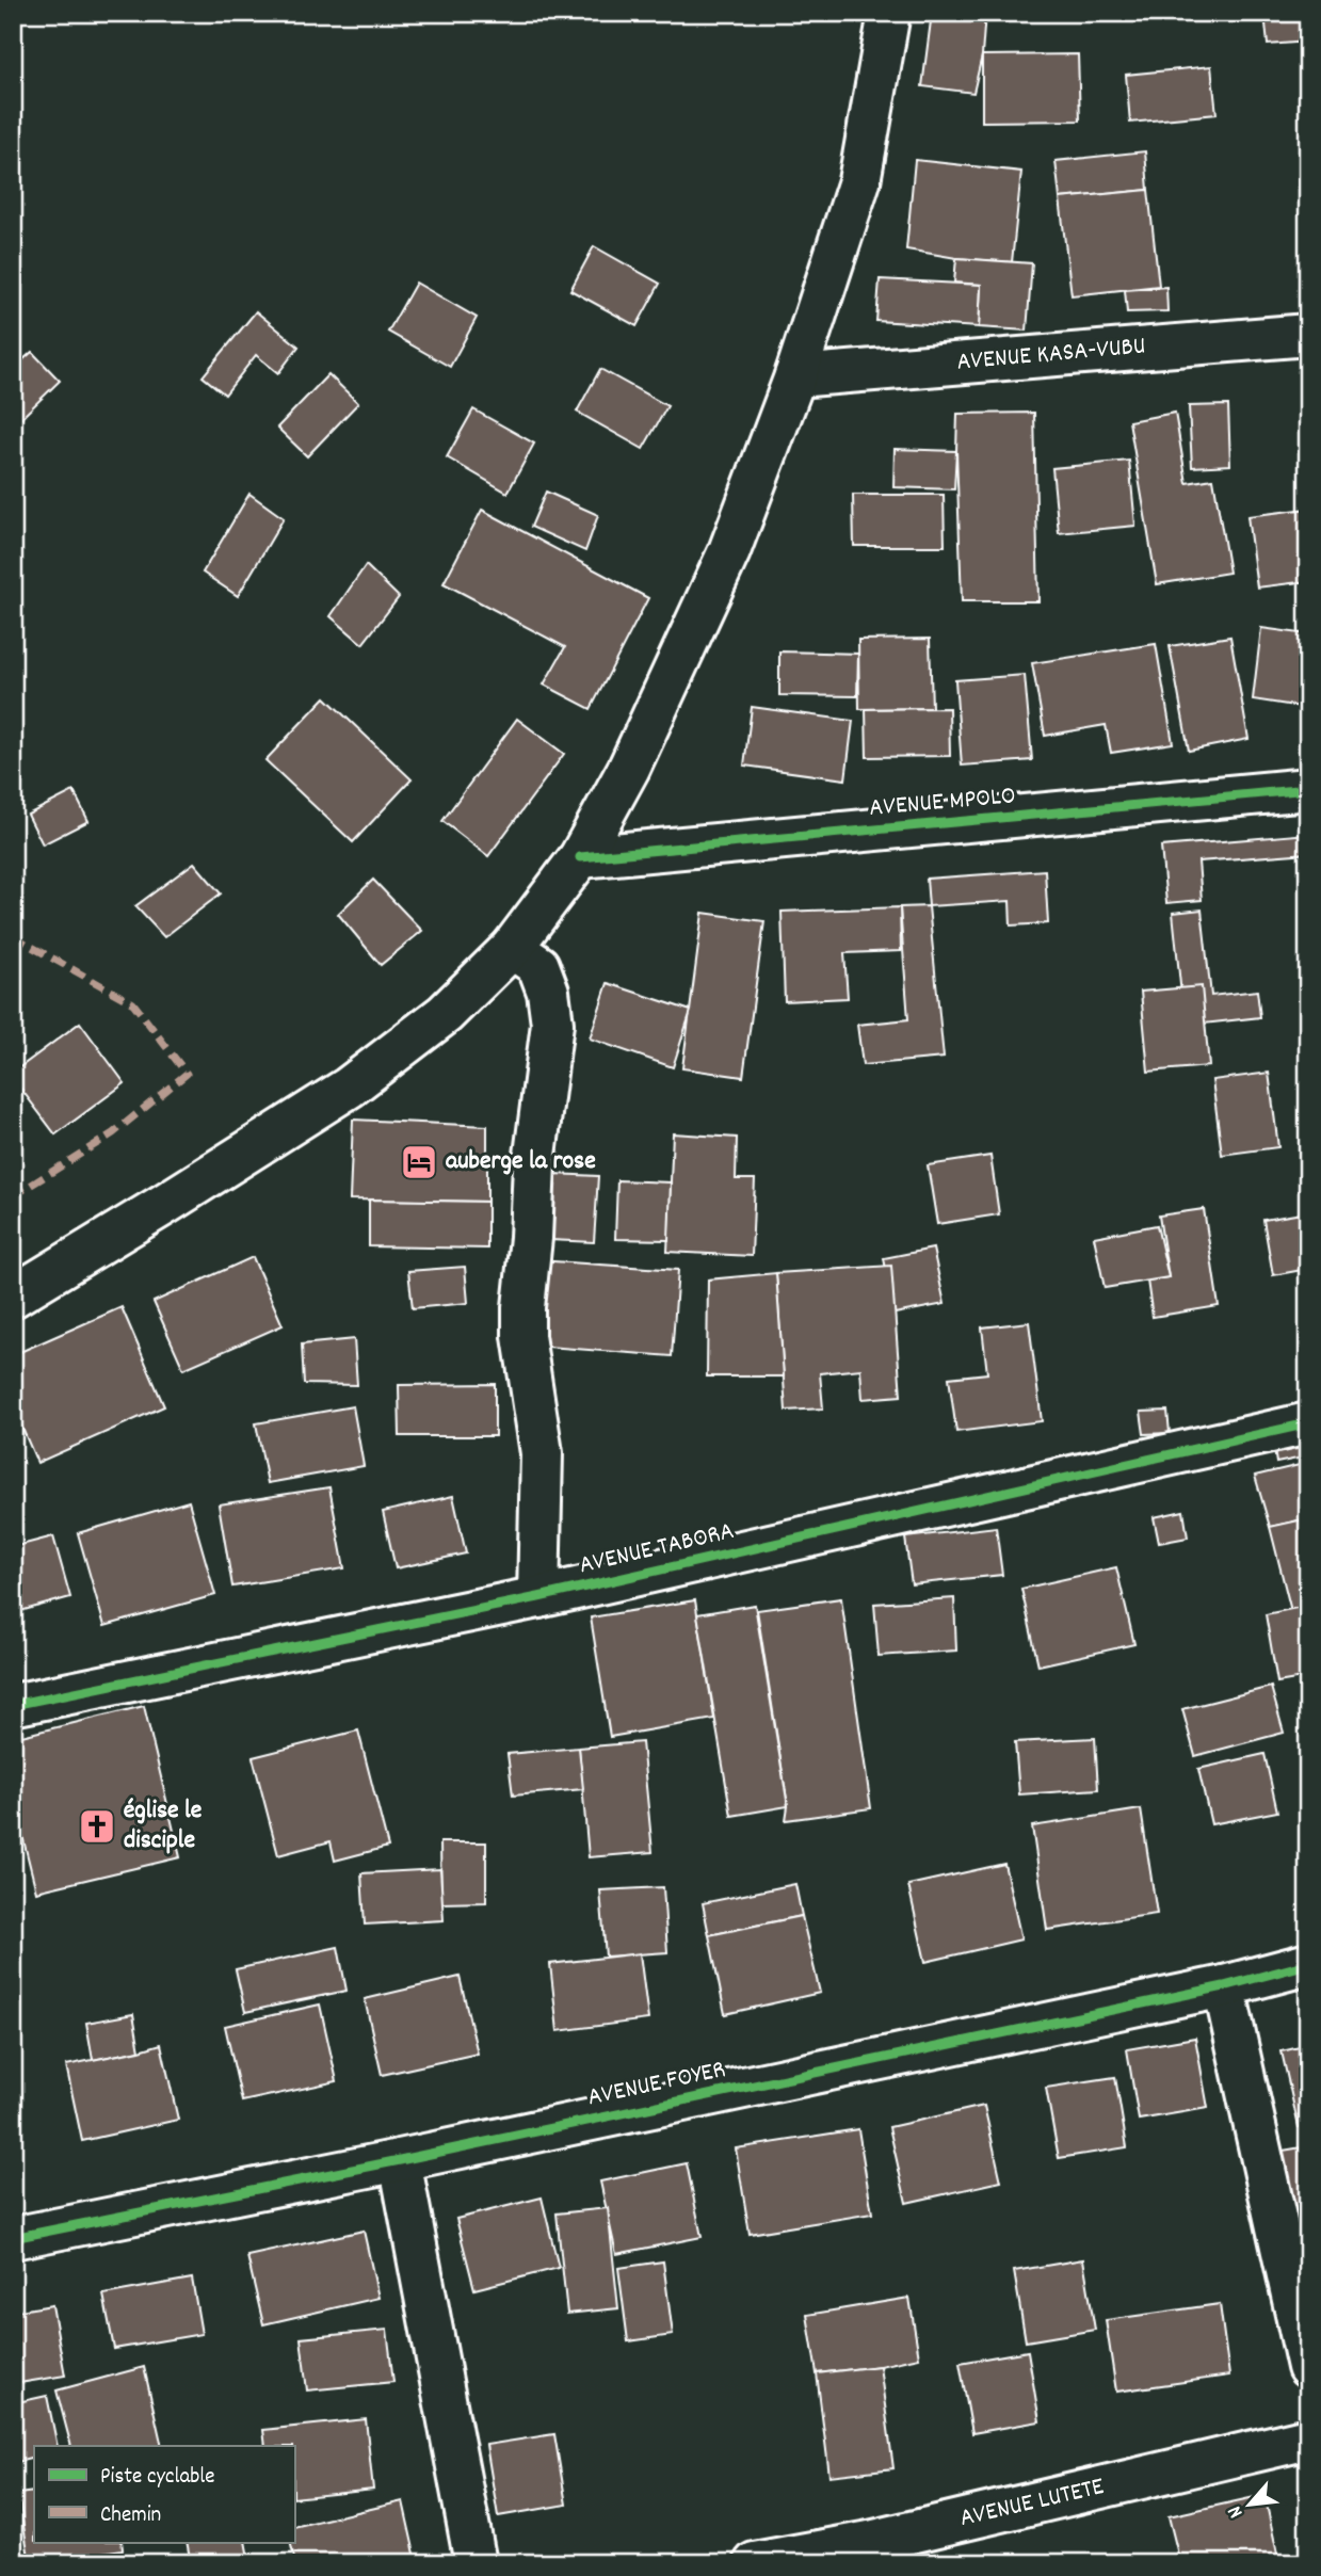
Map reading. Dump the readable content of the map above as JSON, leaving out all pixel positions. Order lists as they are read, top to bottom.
{
  "streets": {
    "main road": [
      "AVENUE KASA-VUBU",
      "AVENUE MPOLO",
      "AVENUE TABORA",
      "AVENUE FOYER",
      "AVENUE LUTETE"
    ]
  },
  "places": {
    "hotel": ["auberge la rose"],
    "church": ["église le disciple"]
  },
  "legend": ["Piste cyclable", "Chemin"],
  "north": "bottom left"
}
